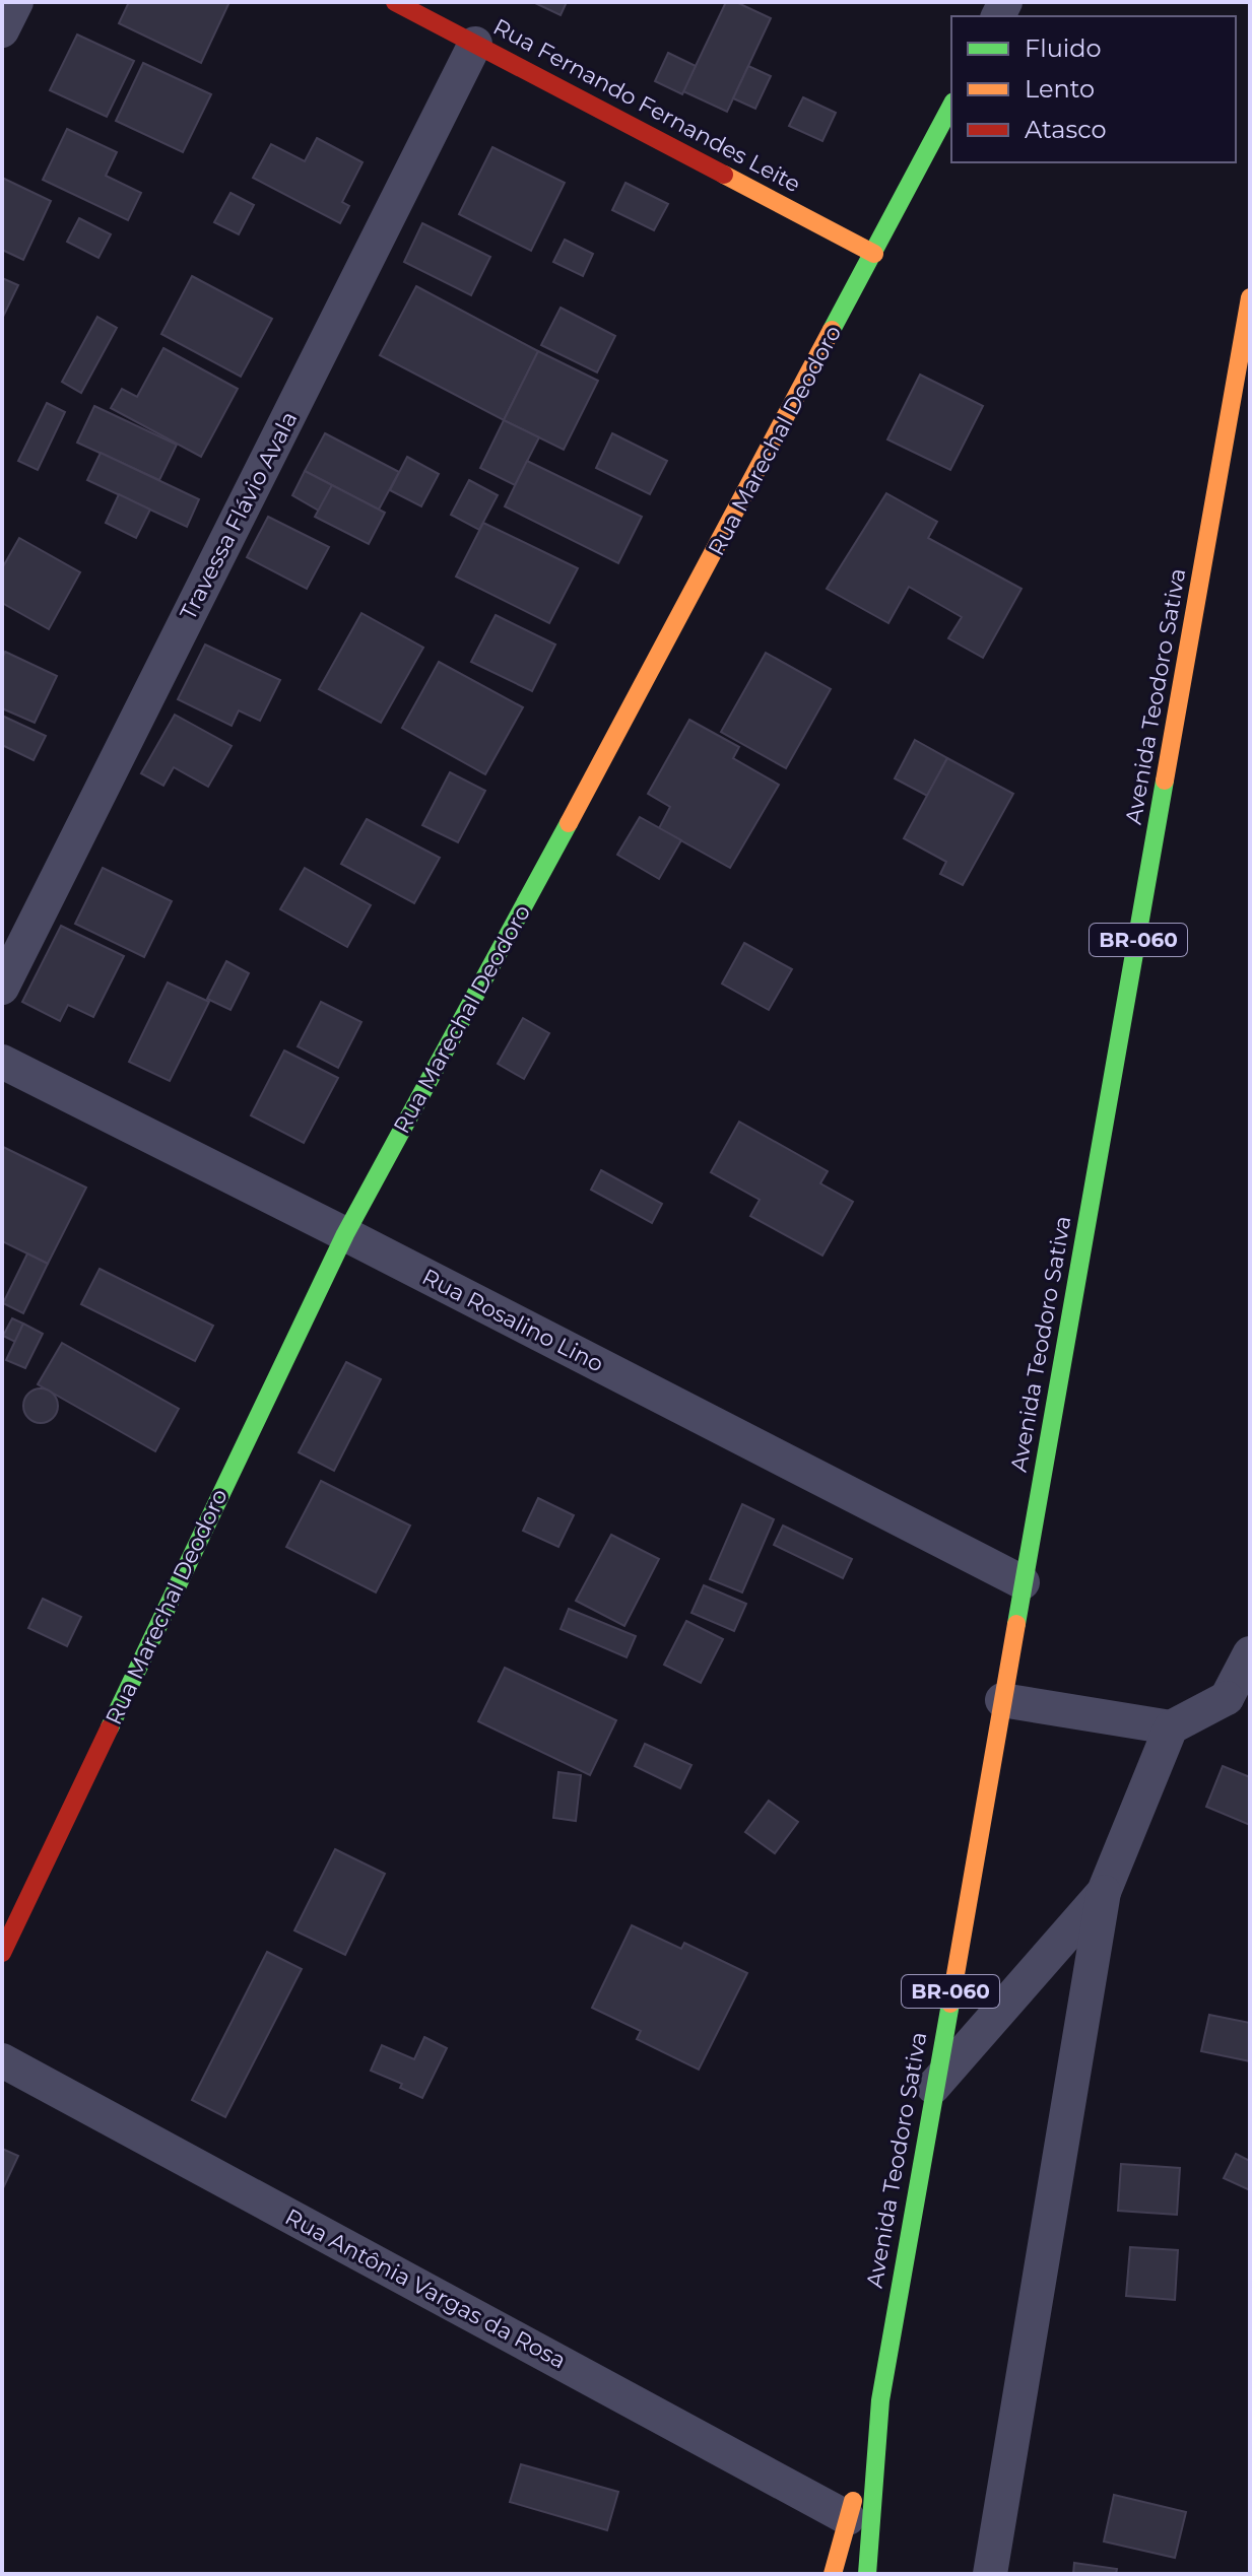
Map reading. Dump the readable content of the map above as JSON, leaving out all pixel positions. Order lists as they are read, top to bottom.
{
  "streets": {
    "street": [
      "Rua Fernando Fernandes Leite",
      "Rua Marechal Deodoro",
      "Travessa Flávio Avala",
      "Avenida Teodoro Sativa",
      "BR-060",
      "Rua Rosalino Lino",
      "Rua Antônia Vargas da Rosa"
    ]
  },
  "crossings": [
    ["Rua Fernando Fernandes Leite", "Rua Marechal Deodoro"],
    ["Rua Fernando Fernandes Leite", "Travessa Flávio Avala"],
    ["Rua Marechal Deodoro", "Rua Rosalino Lino"],
    ["Avenida Teodoro Sativa", "Rua Rosalino Lino"],
    ["Avenida Teodoro Sativa", "Rua Antônia Vargas da Rosa"]
  ],
  "legend": ["Fluido", "Lento", "Atasco"]
}
